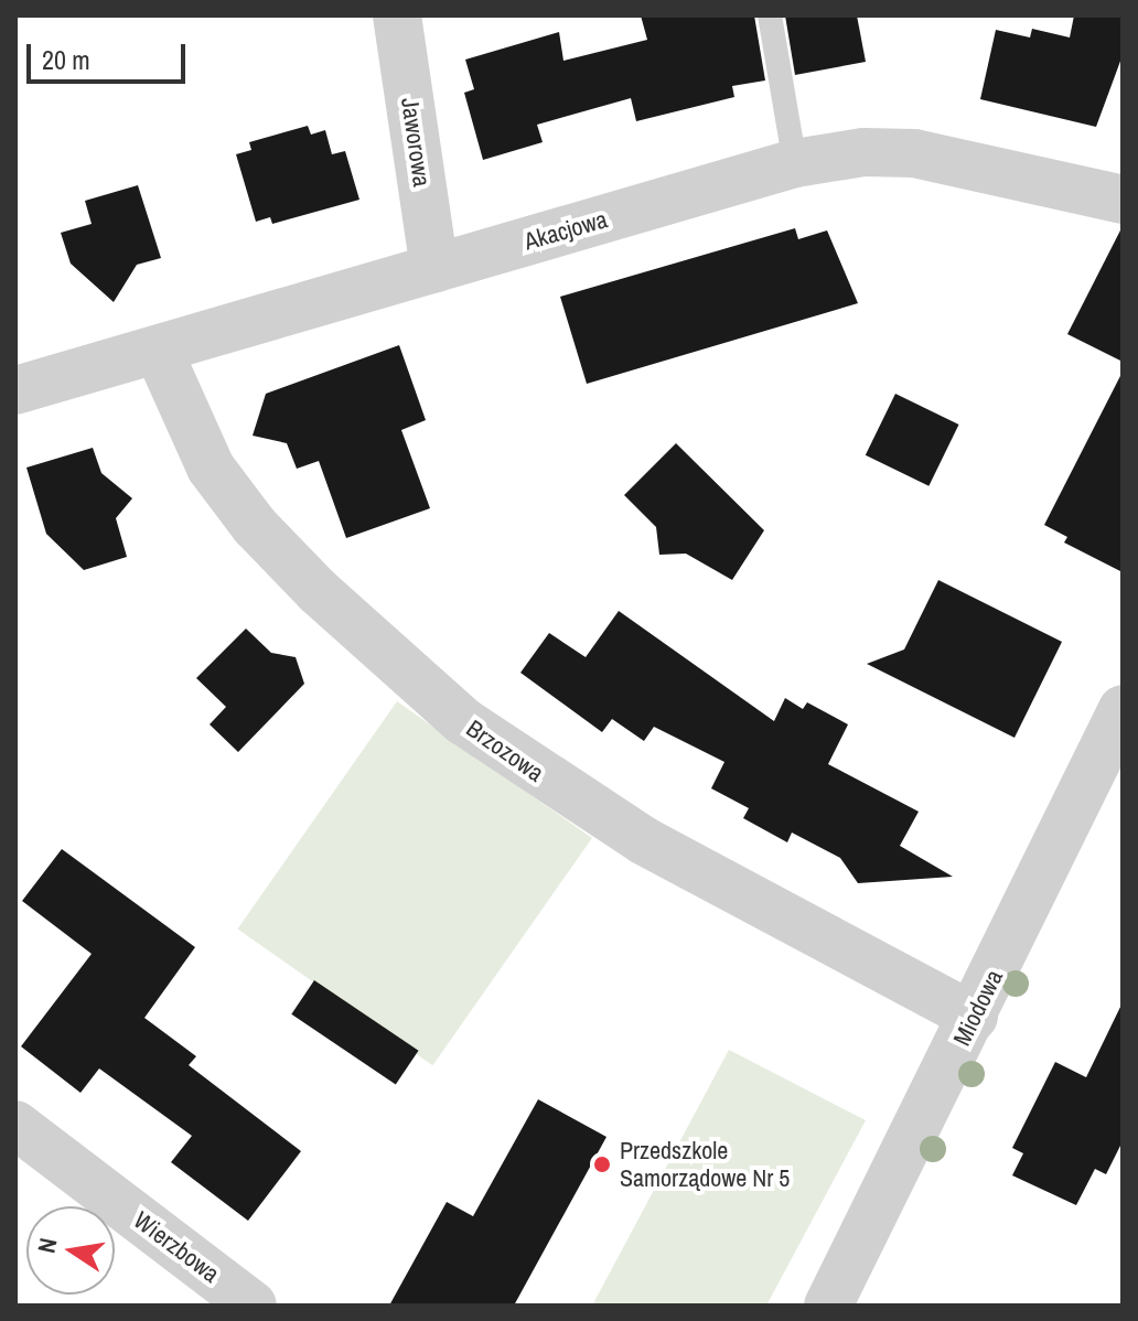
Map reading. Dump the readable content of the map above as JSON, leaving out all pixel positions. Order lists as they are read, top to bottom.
{
  "streets": {
    "street": [
      "Jaworowa",
      "Akacjowa",
      "Brzozowa",
      "Miodowa",
      "Wierzbowa"
    ]
  },
  "crossings": [
    ["Jaworowa", "Akacjowa"],
    ["Akacjowa", "Brzozowa"],
    ["Brzozowa", "Miodowa"]
  ],
  "places": ["Przedszkole Samorządowe Nr 5"],
  "scale_bar": "20 m",
  "north": "left"
}
